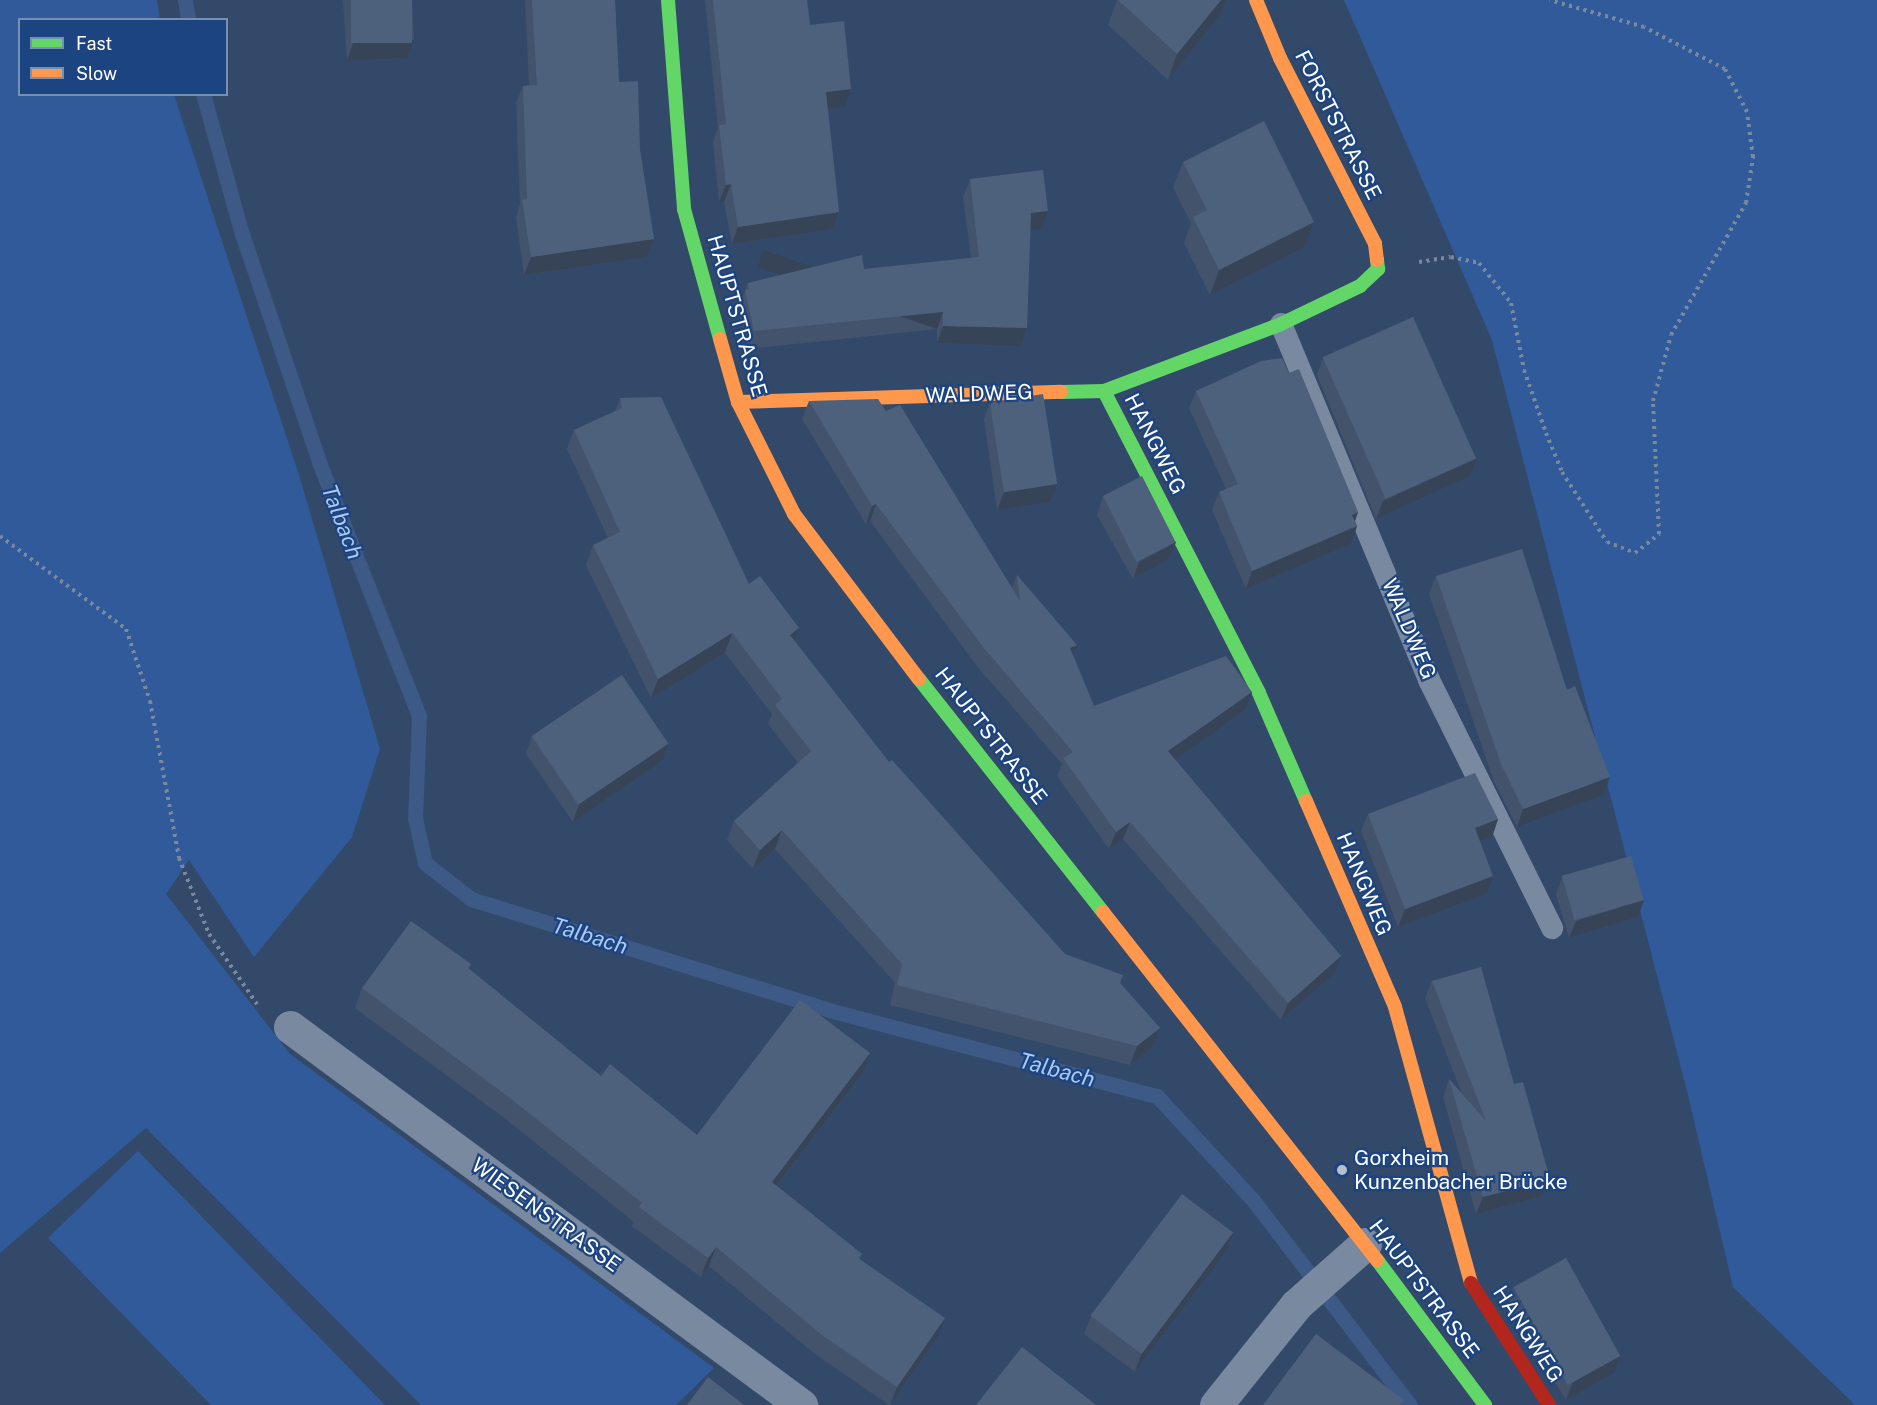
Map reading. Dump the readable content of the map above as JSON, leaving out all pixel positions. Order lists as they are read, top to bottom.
{
  "streets": {
    "street": [
      "FORSTSTRASSE",
      "HAUPTSTRASSE",
      "WALDWEG",
      "HANGWEG",
      "WIESENSTRASSE"
    ]
  },
  "crossings": [
    ["FORSTSTRASSE", "WALDWEG"],
    ["HAUPTSTRASSE", "WALDWEG"],
    ["WALDWEG", "HANGWEG"]
  ],
  "water": ["Talbach"],
  "places": ["Gorxheim Kunzenbacher Brücke"],
  "legend": ["Fast", "Slow"]
}
